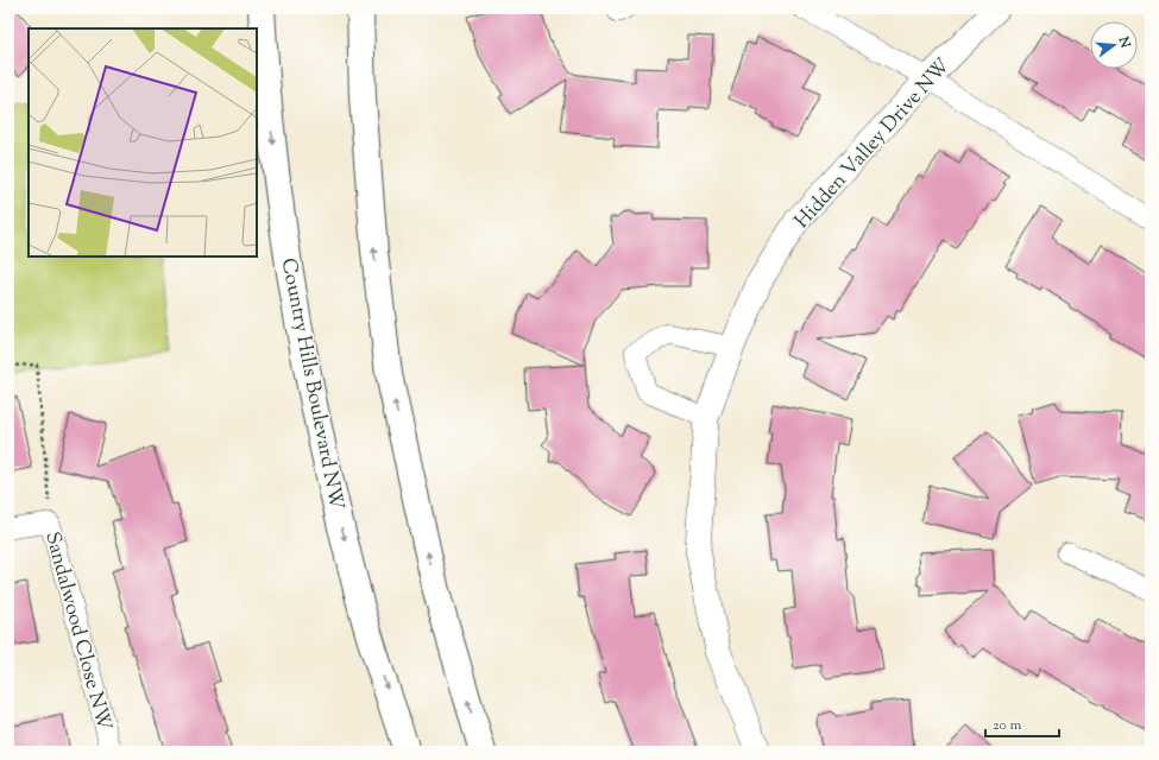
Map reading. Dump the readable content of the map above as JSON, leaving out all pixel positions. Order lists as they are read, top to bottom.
{
  "streets": {
    "main road": ["Country Hills Boulevard NW"],
    "street": ["Hidden Valley Drive NW", "Sandalwood Close NW"]
  },
  "scale_bar": "20 m",
  "north": "right"
}
